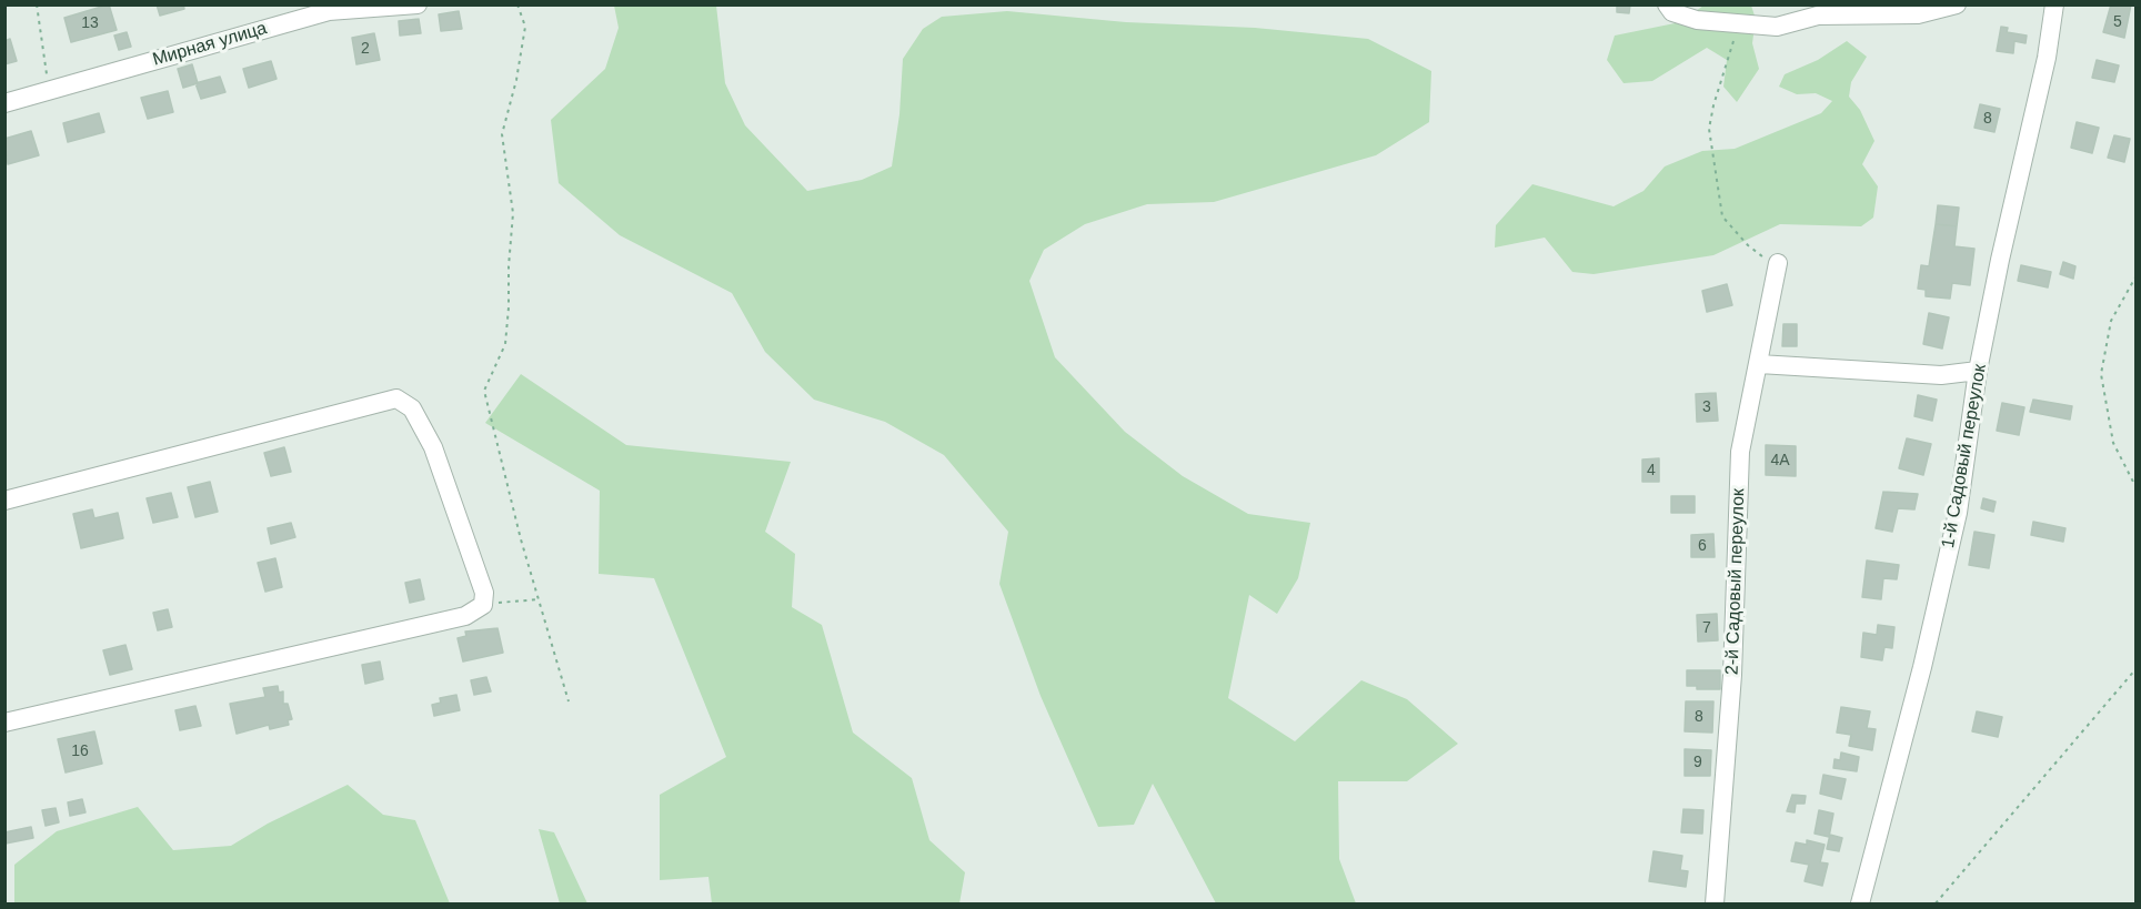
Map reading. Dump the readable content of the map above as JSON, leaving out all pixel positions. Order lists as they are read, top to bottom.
{
  "streets": {
    "street": ["Мирная улица", "1-й Садовый переулок", "2-й Садовый переулок"]
  },
  "house_numbers": [
    "5",
    "13",
    "2",
    "8",
    "3",
    "4А",
    "4",
    "6",
    "7",
    "8",
    "16",
    "9"
  ]
}
